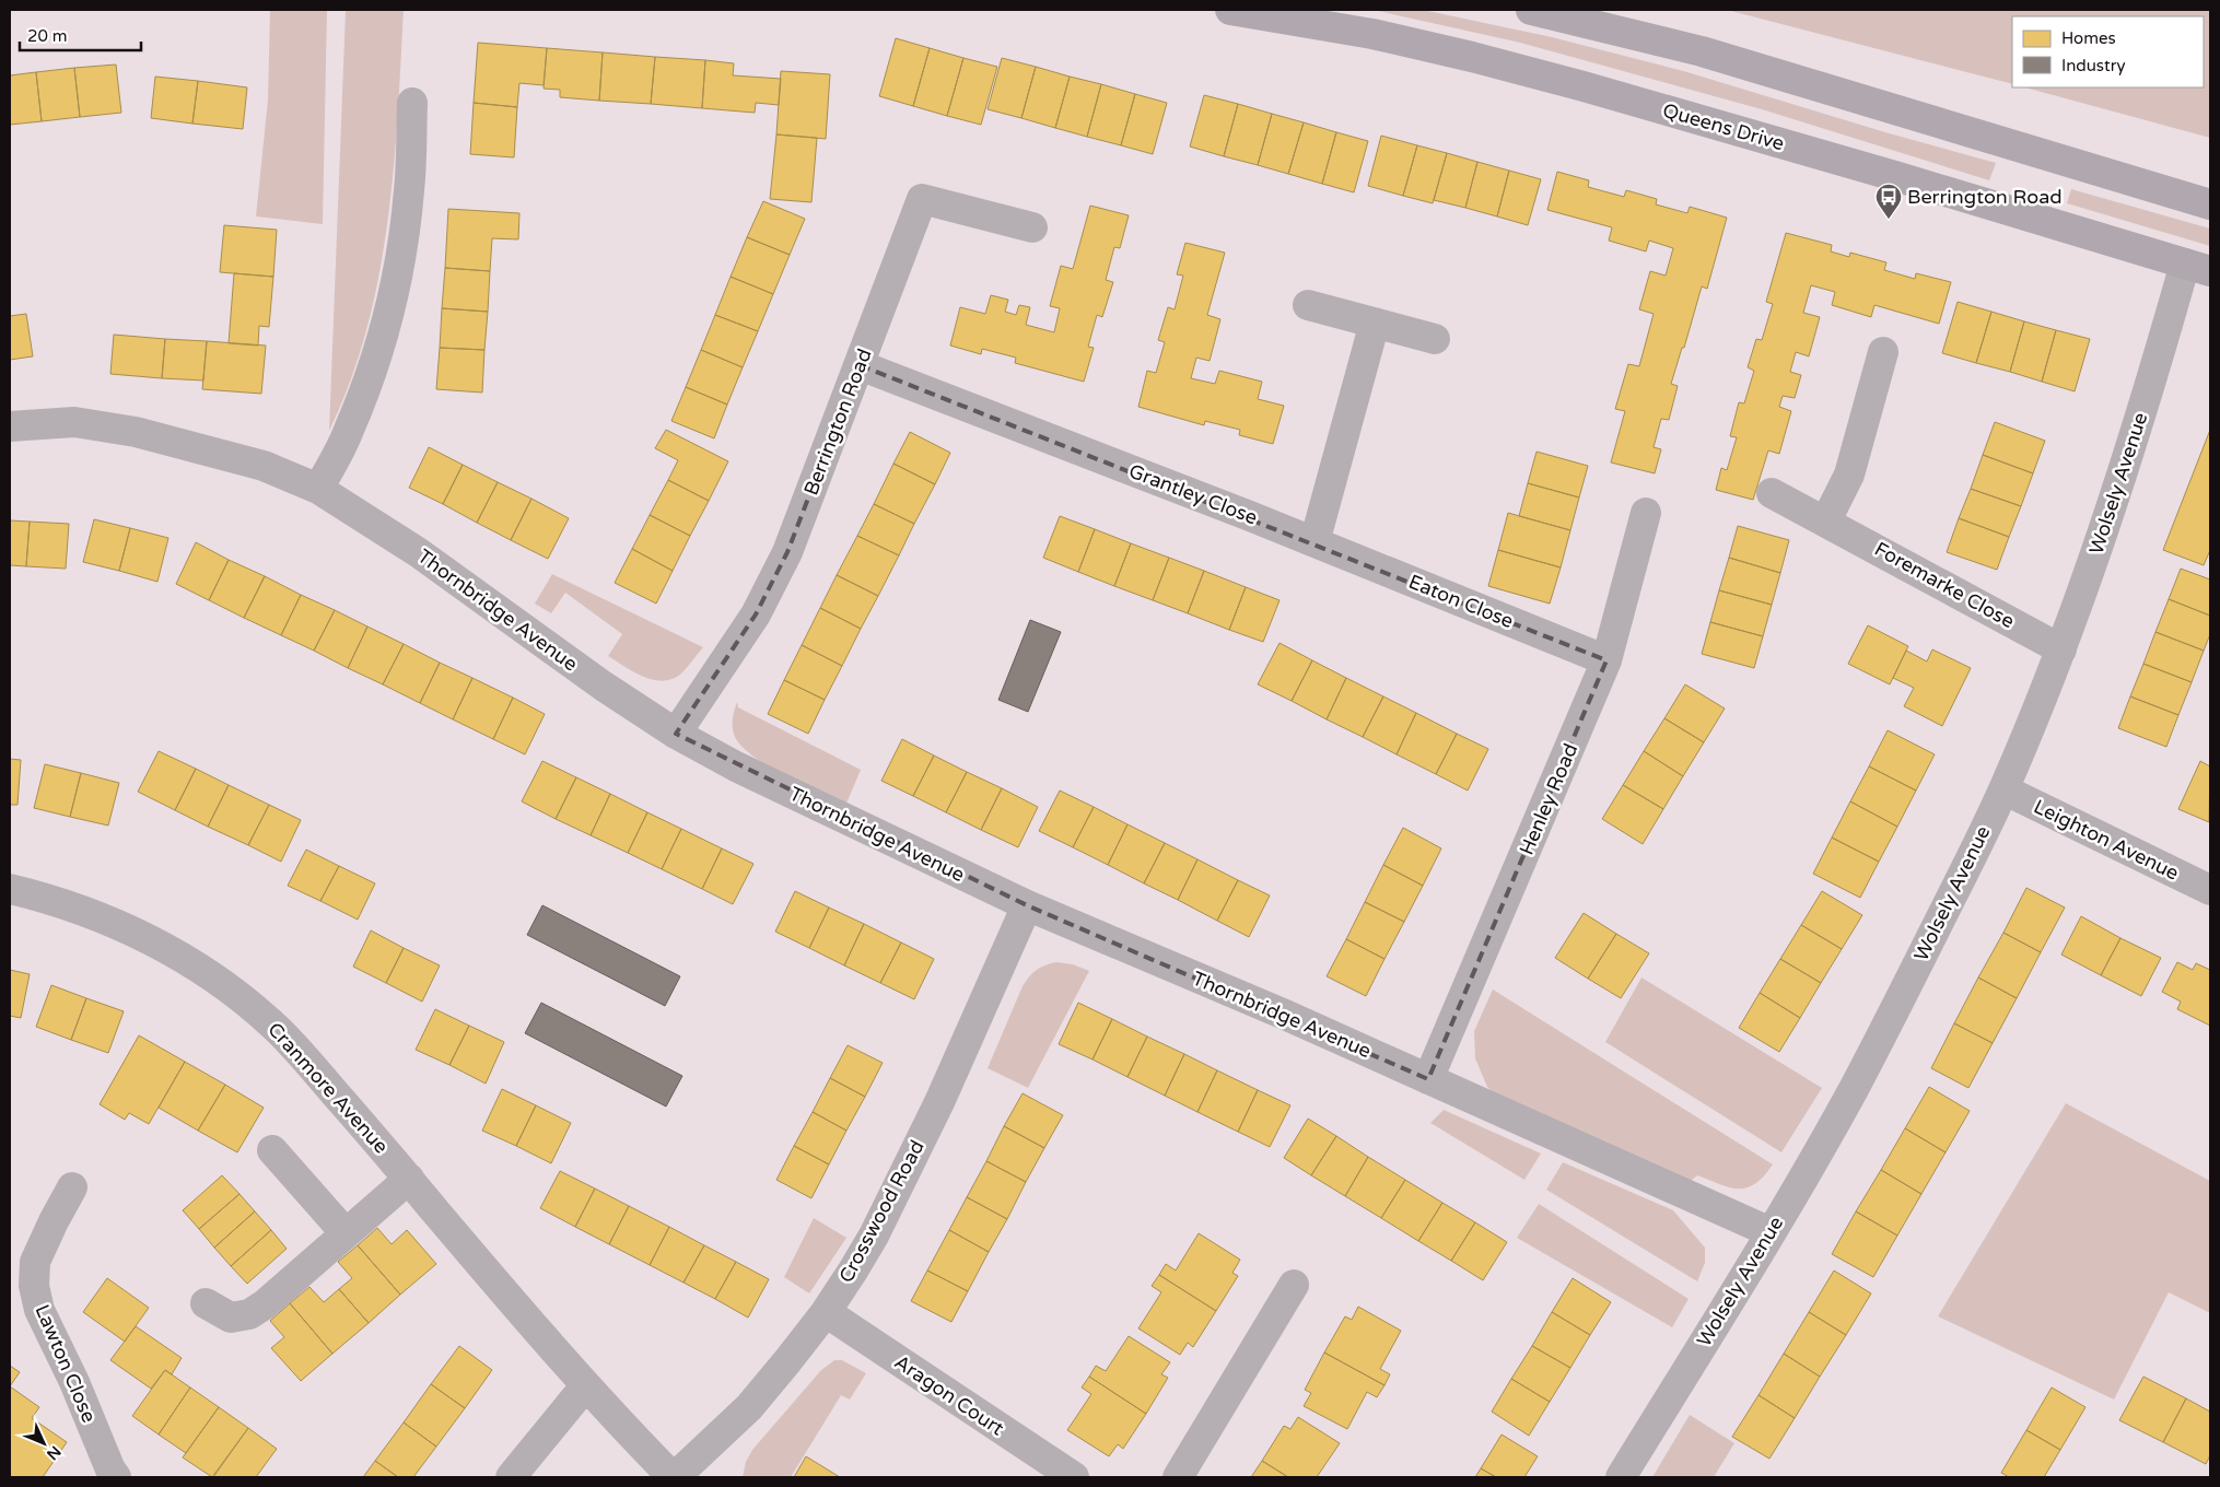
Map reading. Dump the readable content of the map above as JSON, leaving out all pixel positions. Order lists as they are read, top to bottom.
{
  "streets": {
    "main road": ["Queens Drive"],
    "street": [
      "Berrington Road",
      "Wolsely Avenue",
      "Grantley Close",
      "Foremarke Close",
      "Eaton Close",
      "Thornbridge Avenue",
      "Henley Road",
      "Leighton Avenue",
      "Cranmore Avenue",
      "Crosswood Road",
      "Lawton Close",
      "Aragon Court"
    ]
  },
  "crossings": [
    ["Queens Drive", "Wolsely Avenue"],
    ["Berrington Road", "Grantley Close"],
    ["Berrington Road", "Thornbridge Avenue"],
    ["Wolsely Avenue", "Foremarke Close"],
    ["Wolsely Avenue", "Thornbridge Avenue"],
    ["Wolsely Avenue", "Leighton Avenue"],
    ["Grantley Close", "Eaton Close"],
    ["Eaton Close", "Henley Road"],
    ["Thornbridge Avenue", "Henley Road"],
    ["Thornbridge Avenue", "Crosswood Road"],
    ["Cranmore Avenue", "Crosswood Road"],
    ["Crosswood Road", "Aragon Court"]
  ],
  "places": {
    "bus stop": ["Berrington Road"]
  },
  "legend": ["Homes", "Industry"],
  "scale_bar": "20 m",
  "north": "bottom right"
}
